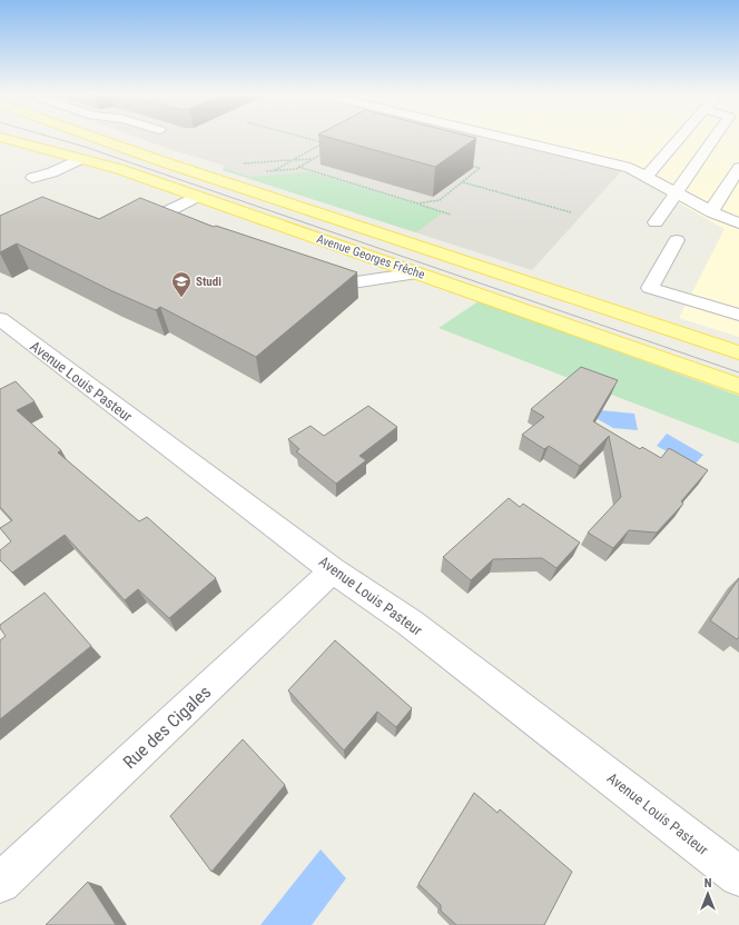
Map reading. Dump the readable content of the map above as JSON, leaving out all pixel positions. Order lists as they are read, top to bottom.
{
  "streets": {
    "main road": ["Avenue Georges Frêche"],
    "street": ["Avenue Louis Pasteur", "Rue des Cigales"]
  },
  "crossings": [
    ["Avenue Louis Pasteur", "Rue des Cigales"]
  ],
  "places": {
    "school or university": ["Studi"]
  },
  "north": "top"
}
